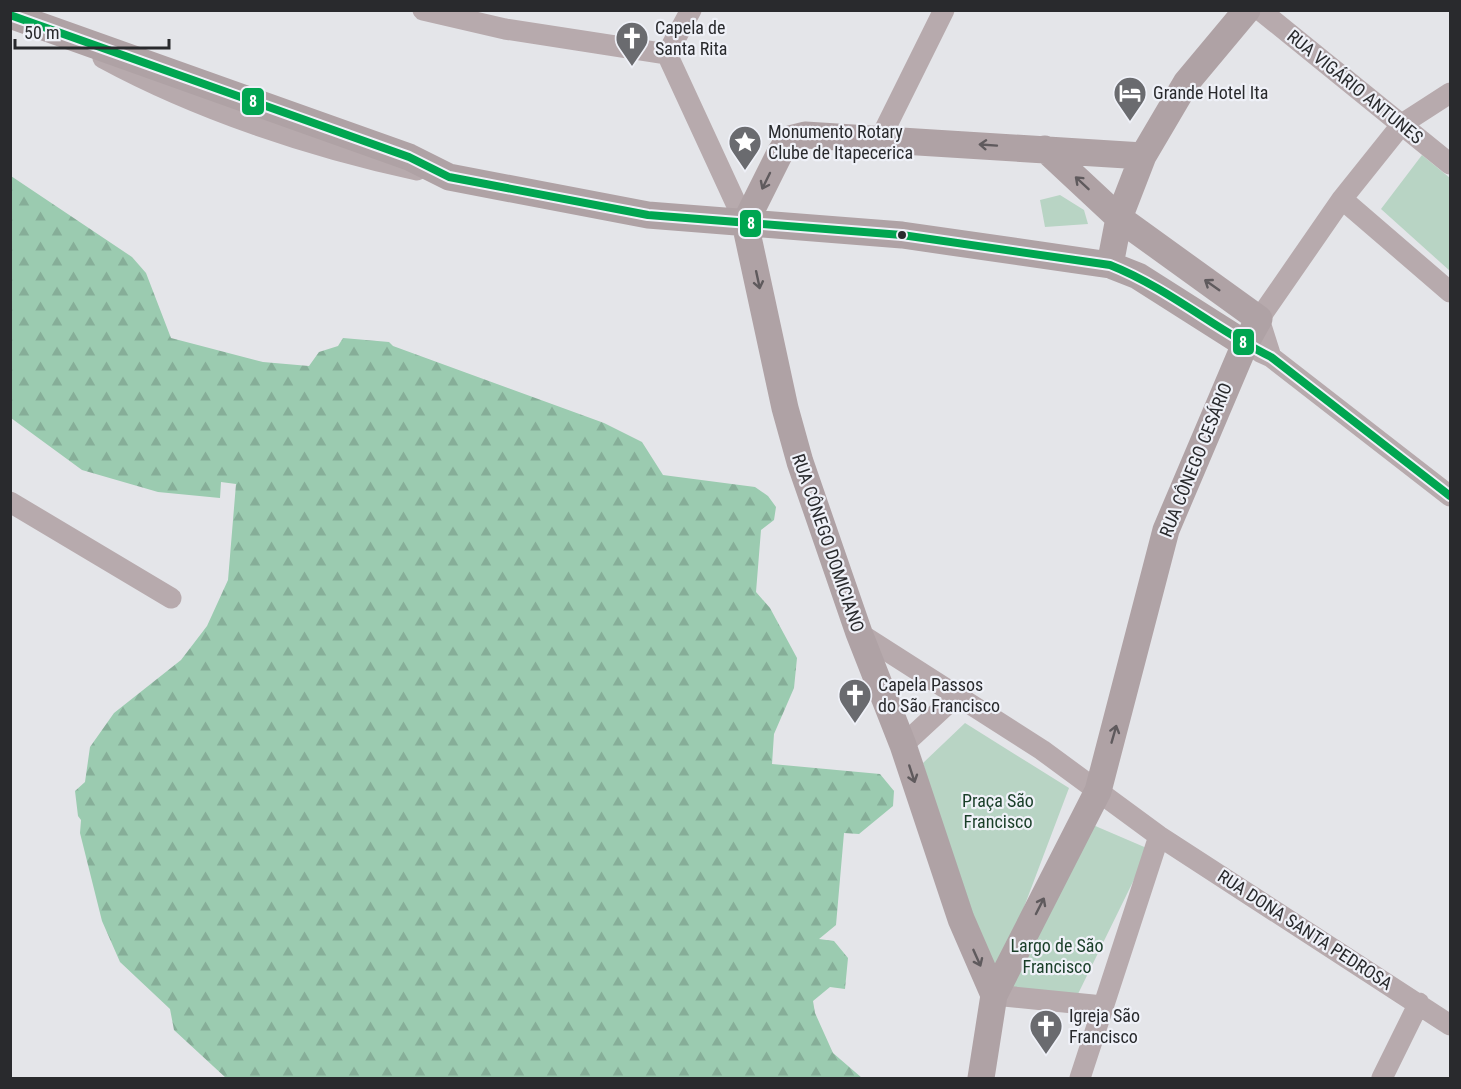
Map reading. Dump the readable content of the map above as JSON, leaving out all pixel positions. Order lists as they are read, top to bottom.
{
  "streets": {
    "main road": ["RUA CÔNEGO CESÁRIO", "RUA CÔNEGO DOMICIANO"],
    "street": ["RUA VIGÁRIO ANTUNES", "RUA DONA SANTA PEDROSA"]
  },
  "crossings": [
    ["RUA VIGÁRIO ANTUNES", "RUA CÔNEGO CESÁRIO"],
    ["RUA CÔNEGO CESÁRIO", "RUA CÔNEGO DOMICIANO"]
  ],
  "one_way": ["RUA CÔNEGO DOMICIANO"],
  "parks": ["Praça São Francisco", "Largo de São Francisco"],
  "places": {
    "church": ["Capela de Santa Rita", "Capela Passos do São Francisco", "Igreja São Francisco"],
    "hotel": ["Grande Hotel Ita"],
    "place": ["Monumento Rotary Clube de Itapecerica"]
  },
  "lines": ["transit line 8"],
  "scale_bar": "50 m"
}
